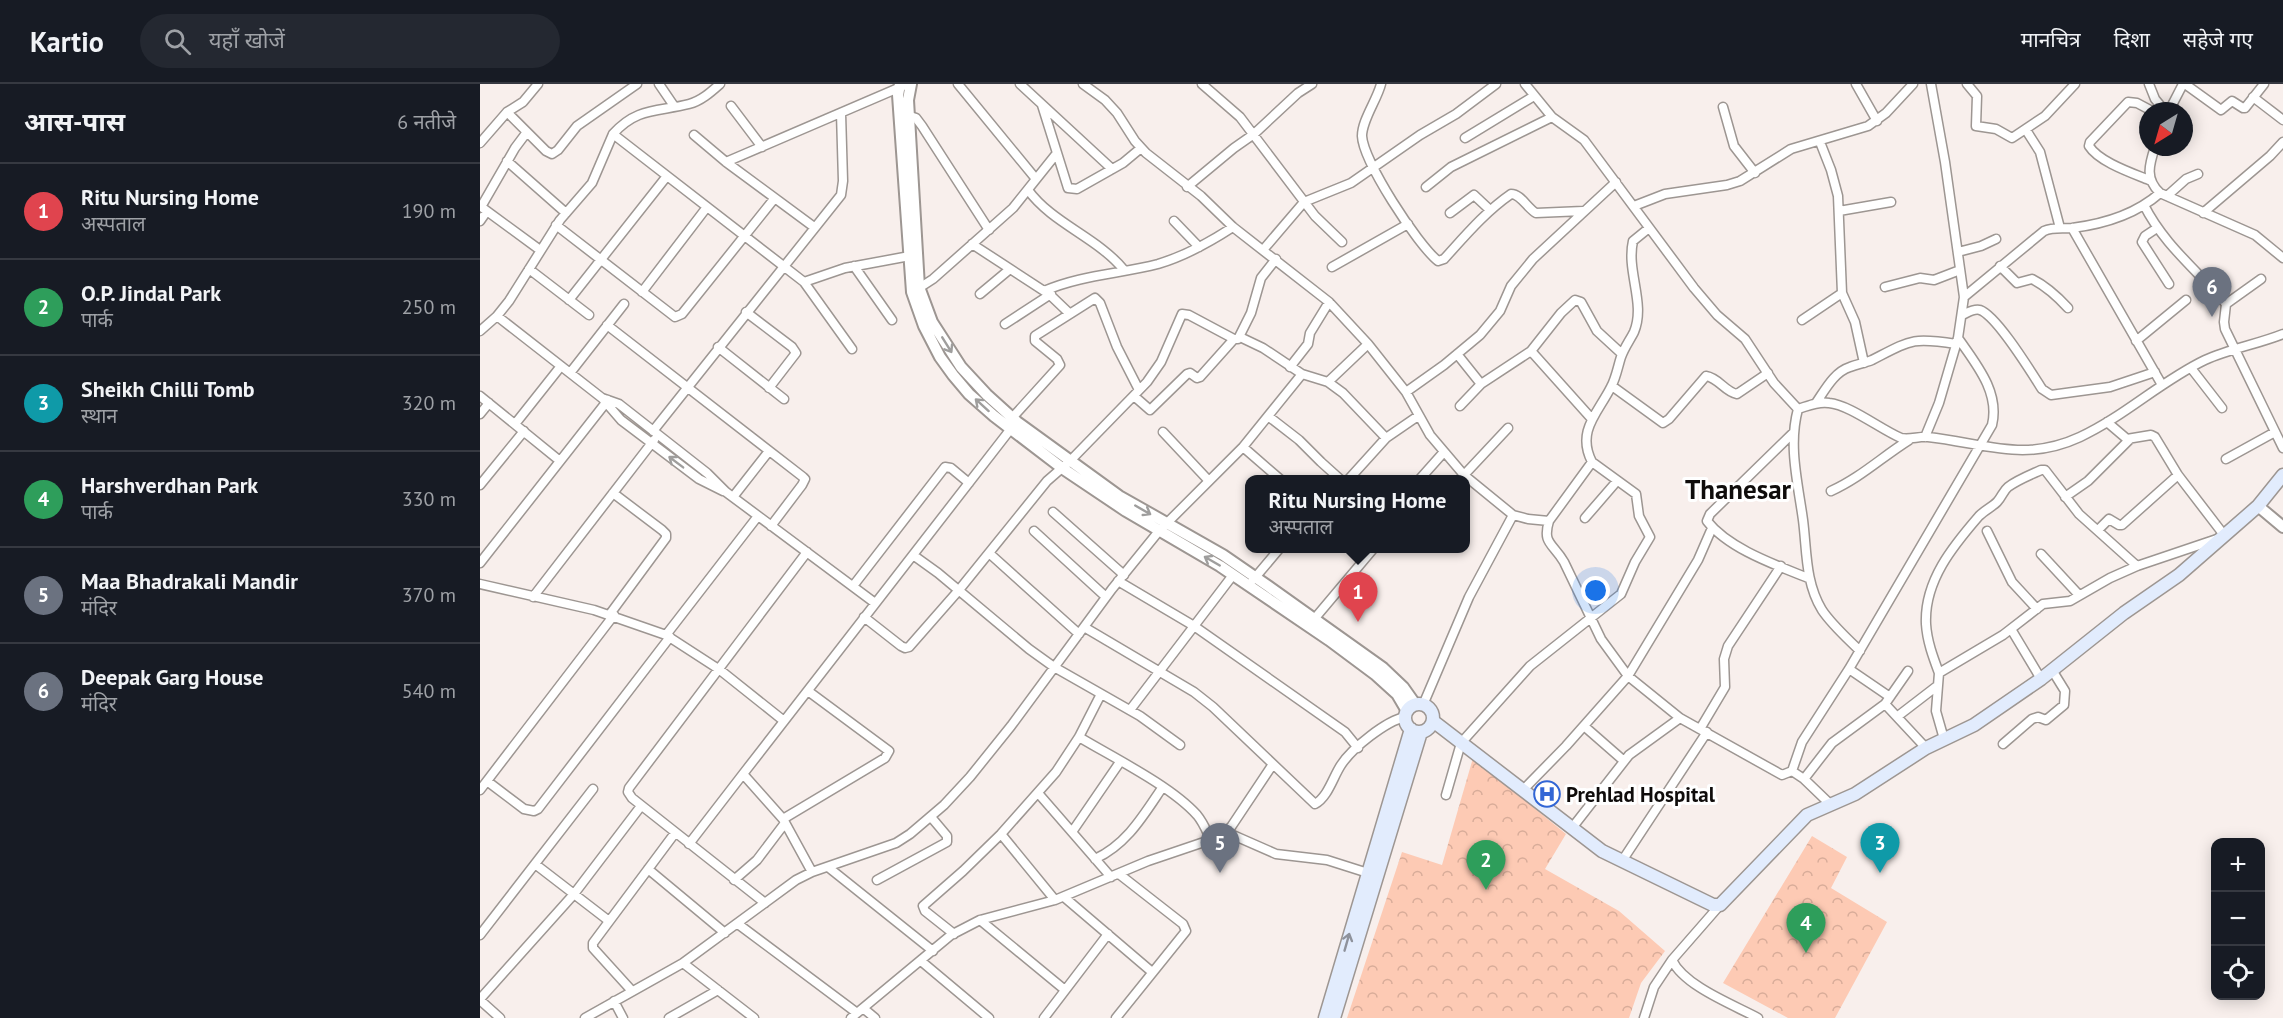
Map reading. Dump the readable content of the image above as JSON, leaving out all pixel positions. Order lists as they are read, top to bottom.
{
  "districts": ["Thanesar"],
  "places": {
    "hospital": ["Prehlad Hospital"]
  },
  "north": "bottom left",
  "page": {
    "header": "Kartio",
    "search": "यहाँ खोजें",
    "nav": ["मानचित्र", "दिशा", "सहेजे गए"],
    "heading": ["आस-पास", "6 नतीजे"],
    "list": [
      {
        "mark": "1",
        "name": "Ritu Nursing Home",
        "note": "अस्पताल",
        "value": "190 m"
      },
      {
        "mark": "2",
        "name": "O.P. Jindal Park",
        "note": "पार्क",
        "value": "250 m"
      },
      {
        "mark": "3",
        "name": "Sheikh Chilli Tomb",
        "note": "स्थान",
        "value": "320 m"
      },
      {
        "mark": "4",
        "name": "Harshverdhan Park",
        "note": "पार्क",
        "value": "330 m"
      },
      {
        "mark": "5",
        "name": "Maa Bhadrakali Mandir",
        "note": "मंदिर",
        "value": "370 m"
      },
      {
        "mark": "6",
        "name": "Deepak Garg House",
        "note": "मंदिर",
        "value": "540 m"
      }
    ],
    "pins": [
      "6",
      "1",
      "3",
      "5",
      "2",
      "4"
    ],
    "popup": ["Ritu Nursing Home", "अस्पताल"],
    "map_buttons": ["+", "−"]
  }
}
